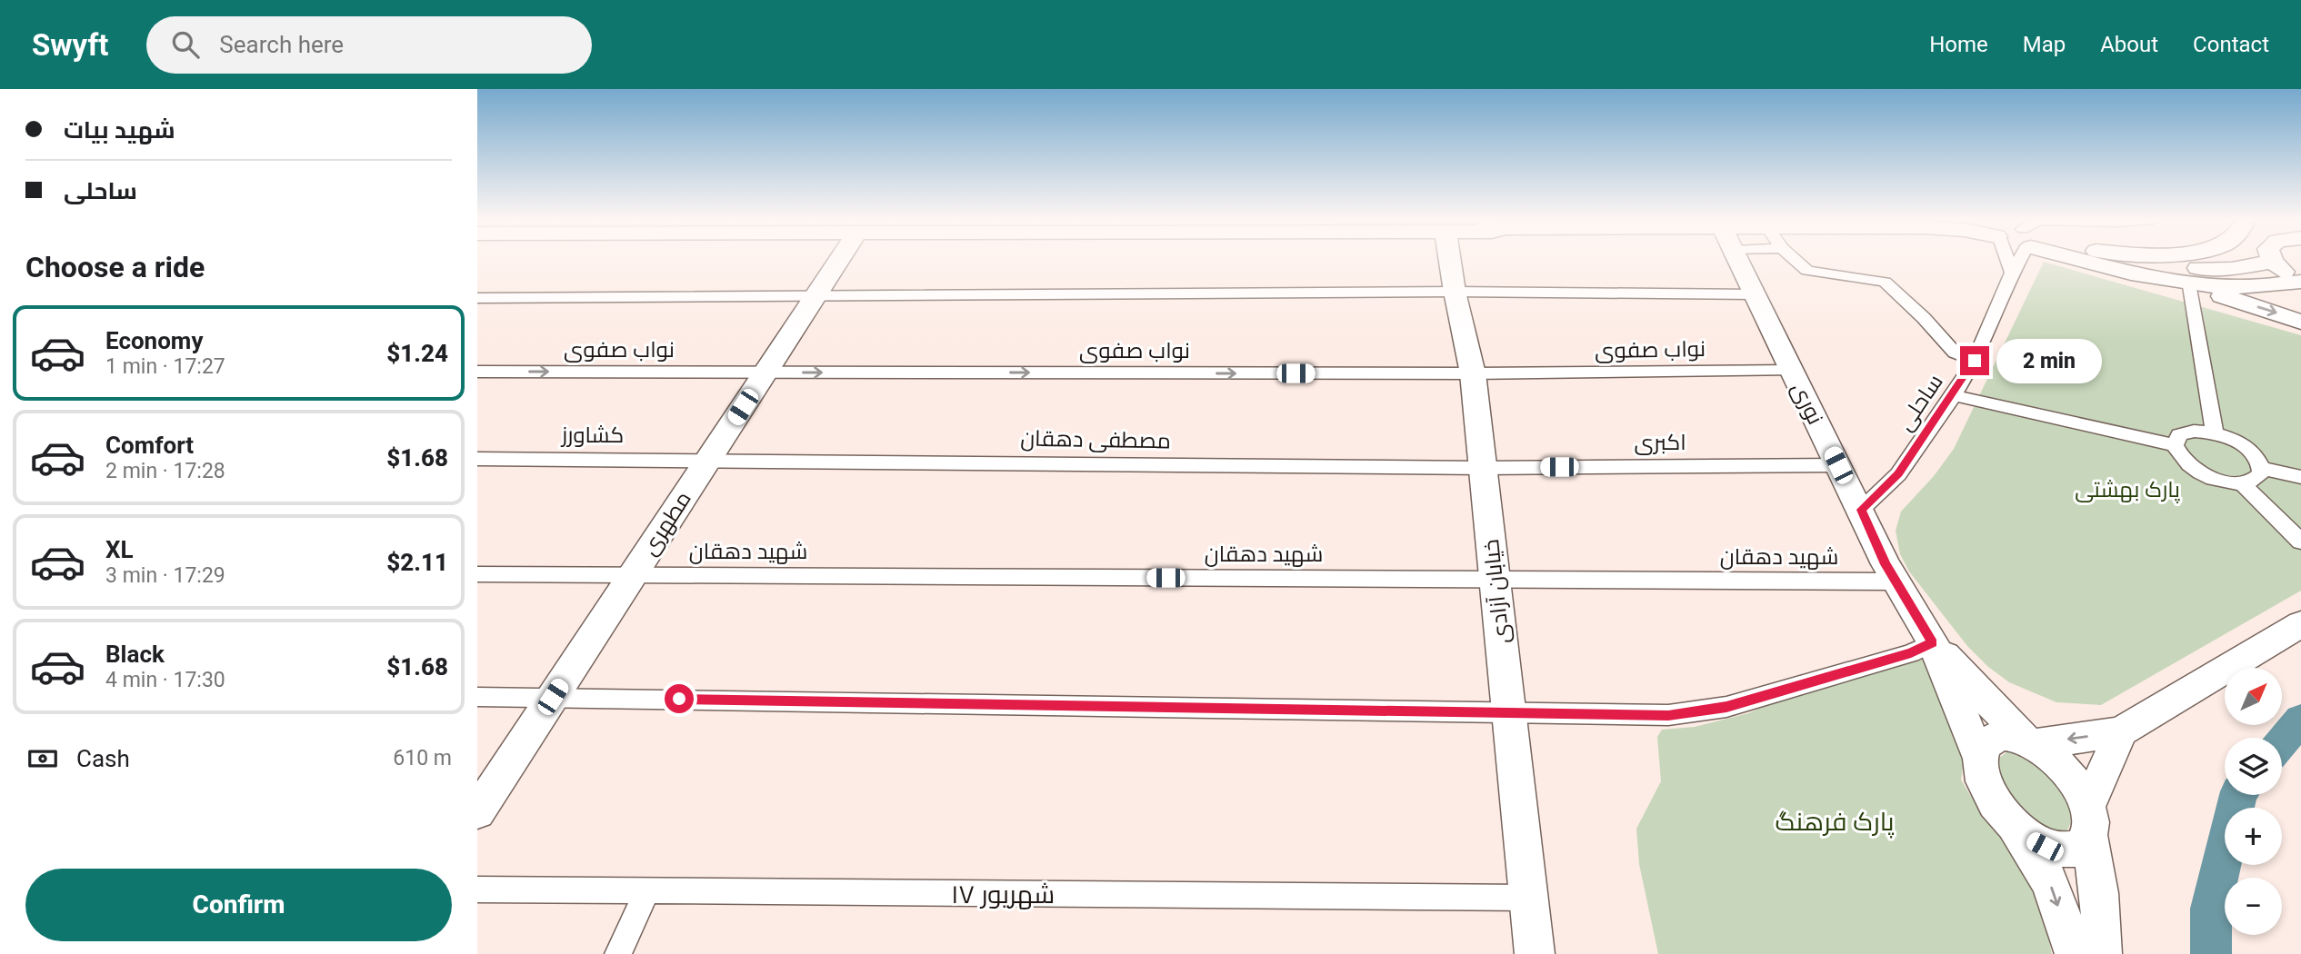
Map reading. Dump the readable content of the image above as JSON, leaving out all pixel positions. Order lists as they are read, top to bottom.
{
  "streets": {
    "main road": ["نوری", "مطهری", "خیابان آزادی"],
    "street": [
      "نواب صفوی",
      "ساحلی",
      "کشاورز",
      "مصطفی دهقان",
      "اکبری",
      "شهید دهقان",
      "۱۷ شهریور"
    ]
  },
  "crossings": [
    ["نواب صفوی", "نوری"],
    ["نواب صفوی", "مطهری"],
    ["نواب صفوی", "خیابان آزادی"],
    ["ساحلی", "نوری"],
    ["نوری", "اکبری"],
    ["نوری", "شهید دهقان"],
    ["کشاورز", "مصطفی دهقان"],
    ["کشاورز", "مطهری"],
    ["مصطفی دهقان", "اکبری"],
    ["مصطفی دهقان", "مطهری"],
    ["مصطفی دهقان", "خیابان آزادی"],
    ["اکبری", "خیابان آزادی"],
    ["مطهری", "شهید دهقان"],
    ["شهید دهقان", "خیابان آزادی"],
    ["خیابان آزادی", "۱۷ شهریور"]
  ],
  "parks": ["پارک بهشتی", "پارک فرهنگ"],
  "north": "top right",
  "page": {
    "header": "Swyft",
    "search": "Search here",
    "nav": [
      "Home",
      "Map",
      "About",
      "Contact"
    ],
    "banner": ["شهید بیات", "ساحلی"],
    "heading": "Choose a ride",
    "list": [
      {
        "name": "Economy",
        "note": "1 min · 17:27",
        "value": "$1.24"
      },
      {
        "name": "Comfort",
        "note": "2 min · 17:28",
        "value": "$1.68"
      },
      {
        "name": "XL",
        "note": "3 min · 17:29",
        "value": "$2.11"
      },
      {
        "name": "Black",
        "note": "4 min · 17:30",
        "value": "$1.68"
      }
    ],
    "bubble": "2 min",
    "map_buttons": ["+", "−"],
    "pay": ["Cash", "610 m"],
    "buttons": "Confirm"
  }
}
